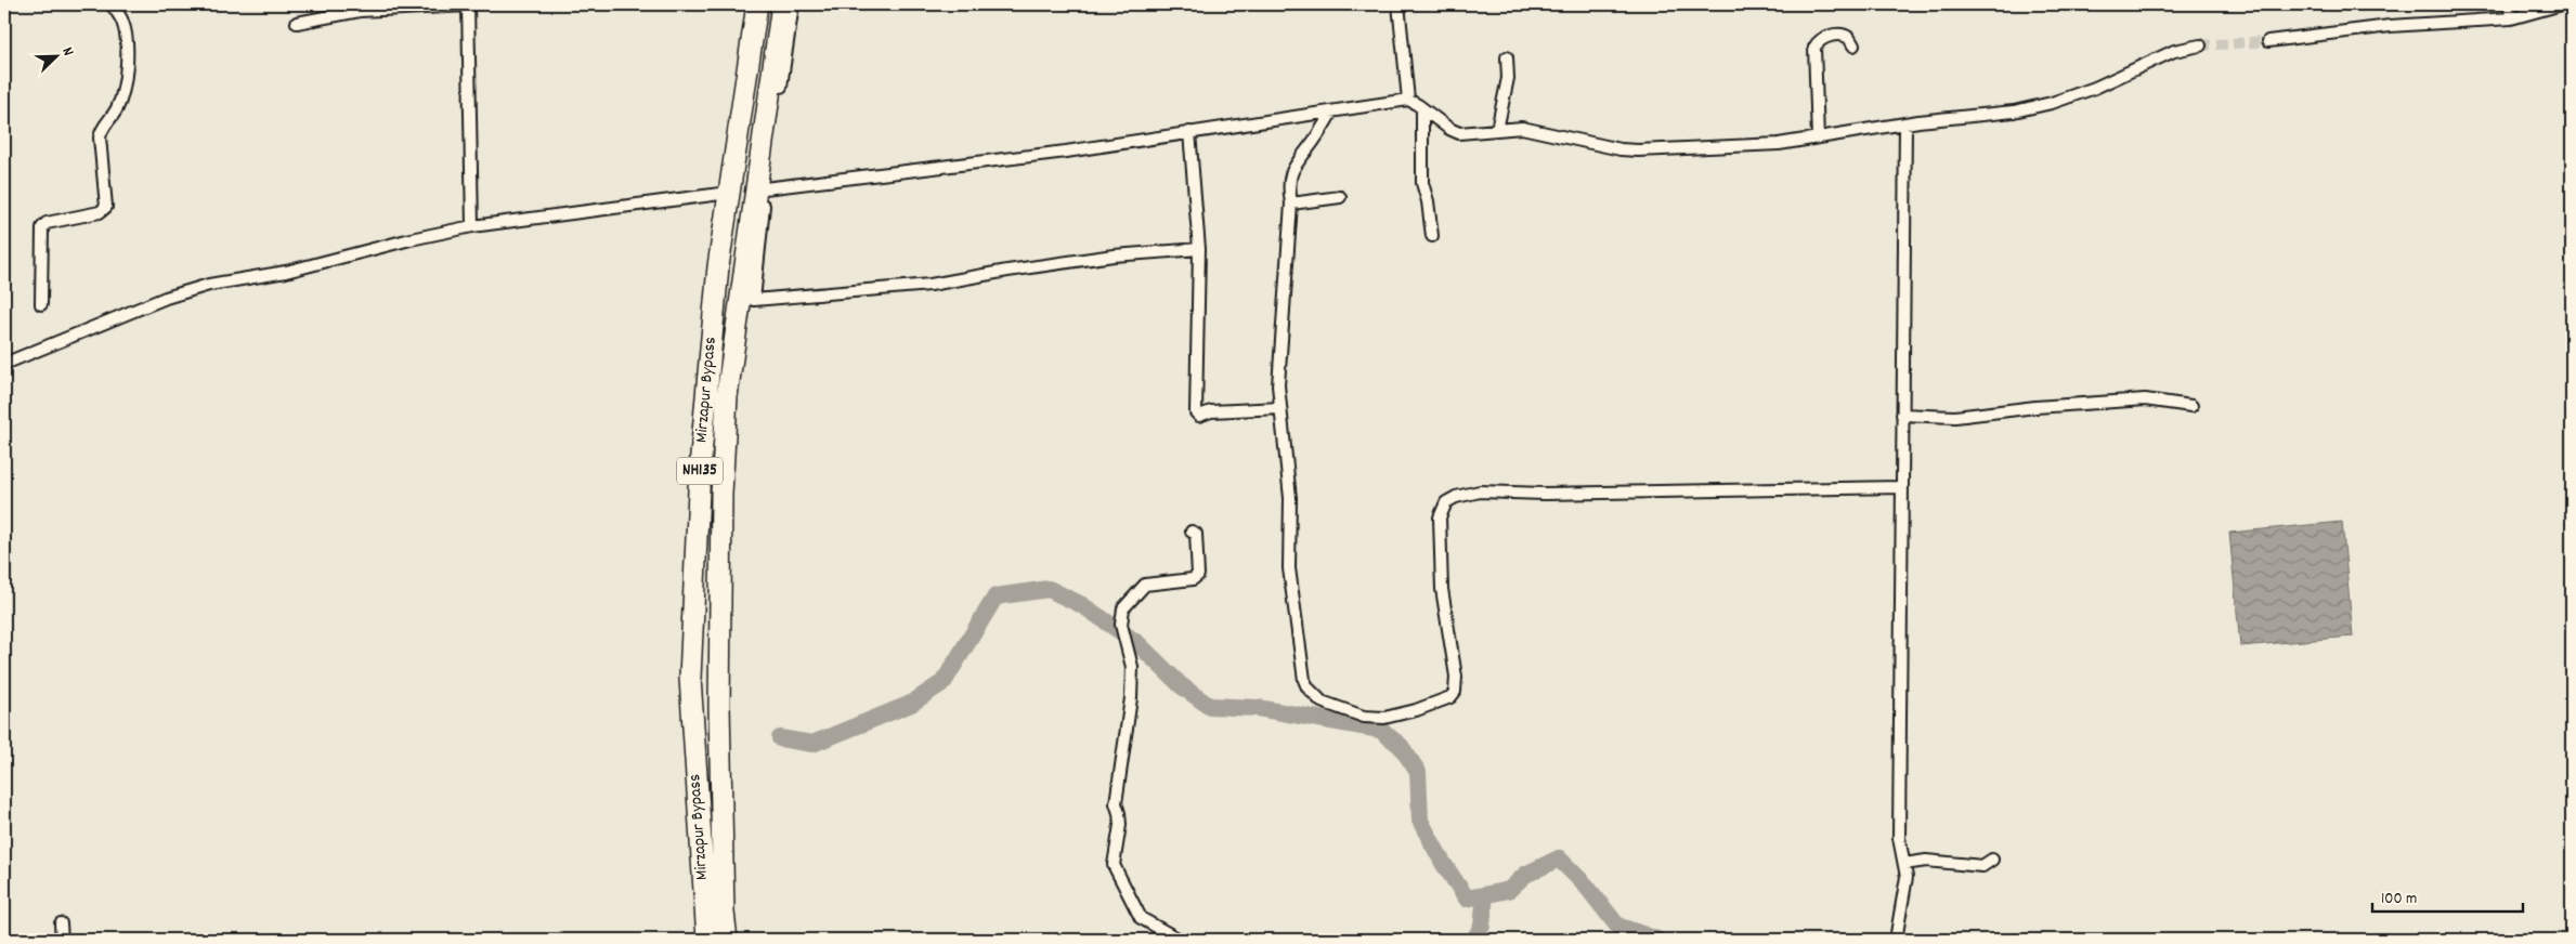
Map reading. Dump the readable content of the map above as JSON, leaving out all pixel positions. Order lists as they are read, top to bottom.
{
  "streets": {
    "highway": ["Mirzapur Bypass", "NH135"]
  },
  "scale_bar": "100 m",
  "north": "top right"
}
